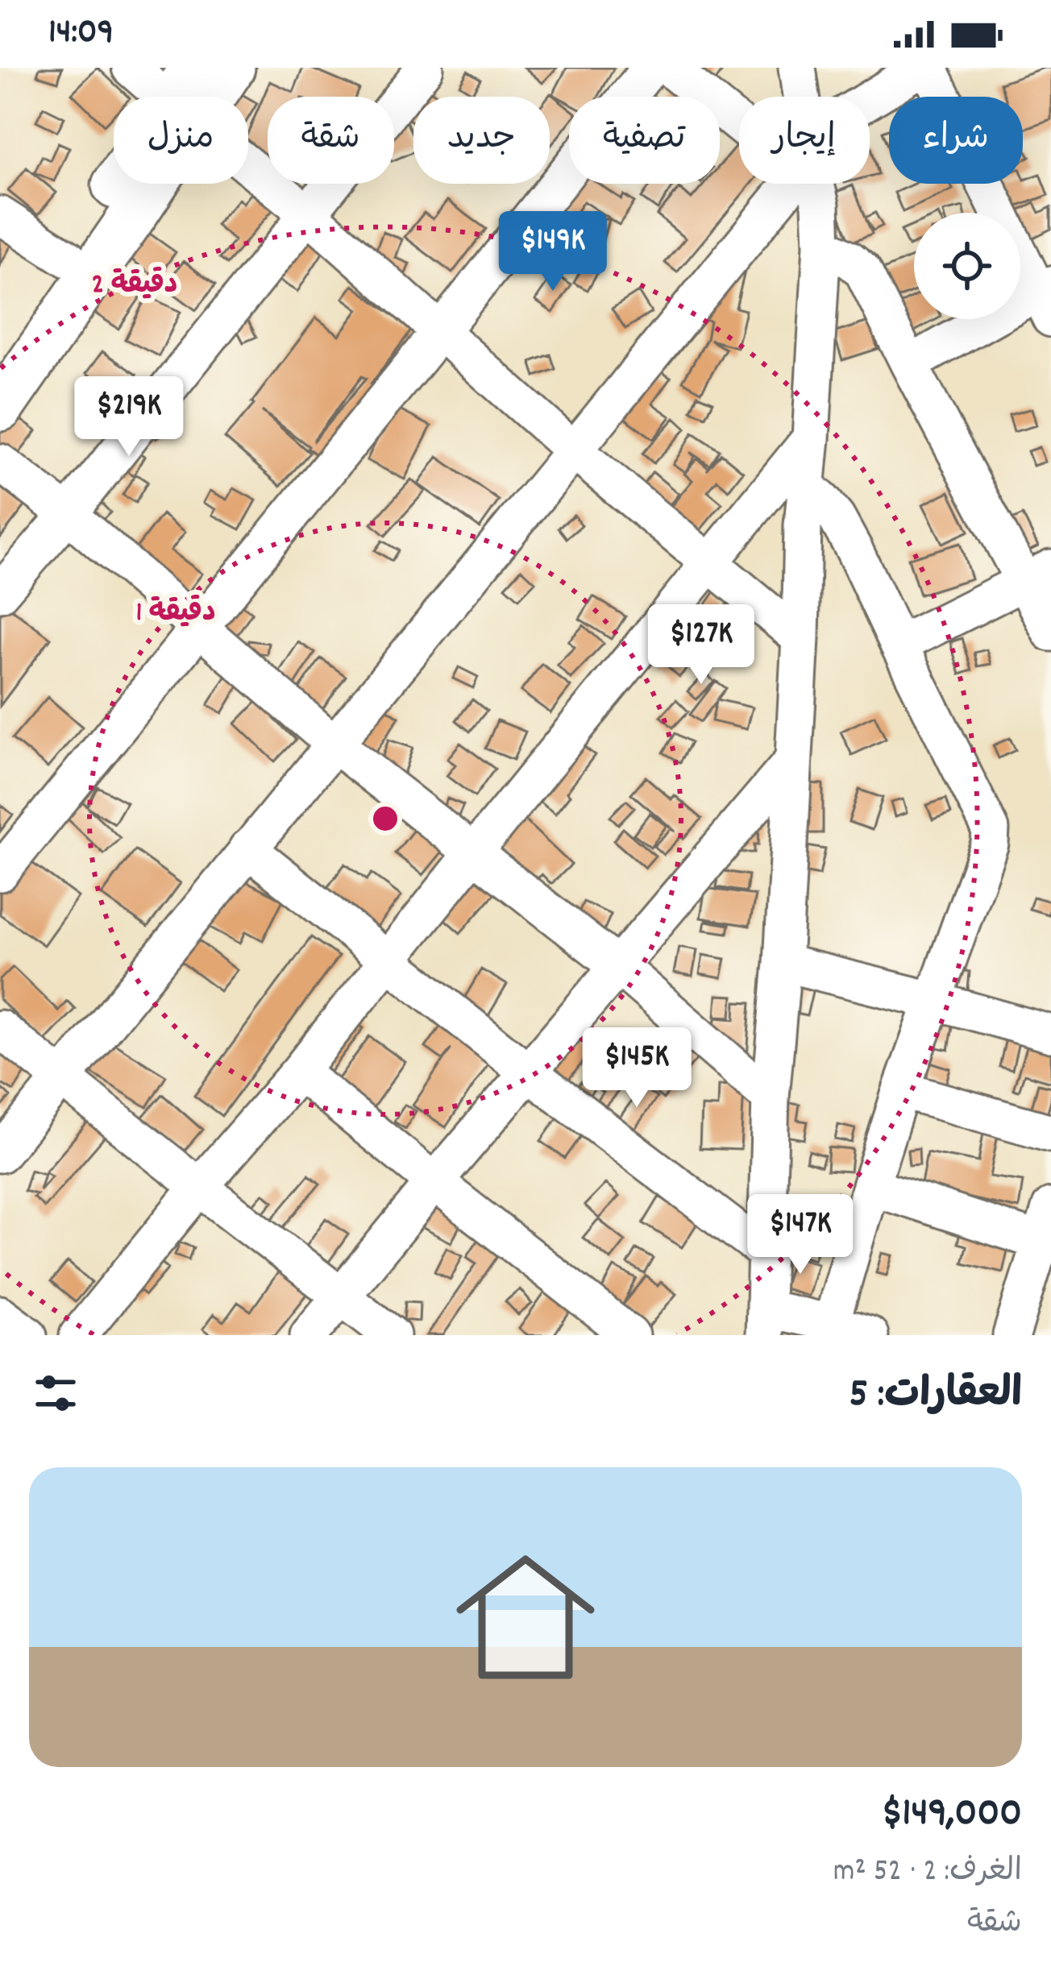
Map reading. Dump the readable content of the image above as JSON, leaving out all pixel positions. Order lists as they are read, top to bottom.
{
  "page": {
    "status": "14:09",
    "chip": [
      "شراء",
      "إيجار",
      "تصفية",
      "جديد",
      "شقة",
      "منزل"
    ],
    "price": [
      "$149K",
      "$219K",
      "$127K",
      "$145K",
      "$147K"
    ],
    "heading": "العقارات: 5",
    "list": [
      {
        "name": "$149,000",
        "note": "الغرف: 2 · 52 m² · شقة"
      }
    ]
  },
  "rings": ["2 دقيقة", "1 دقيقة"]
}
